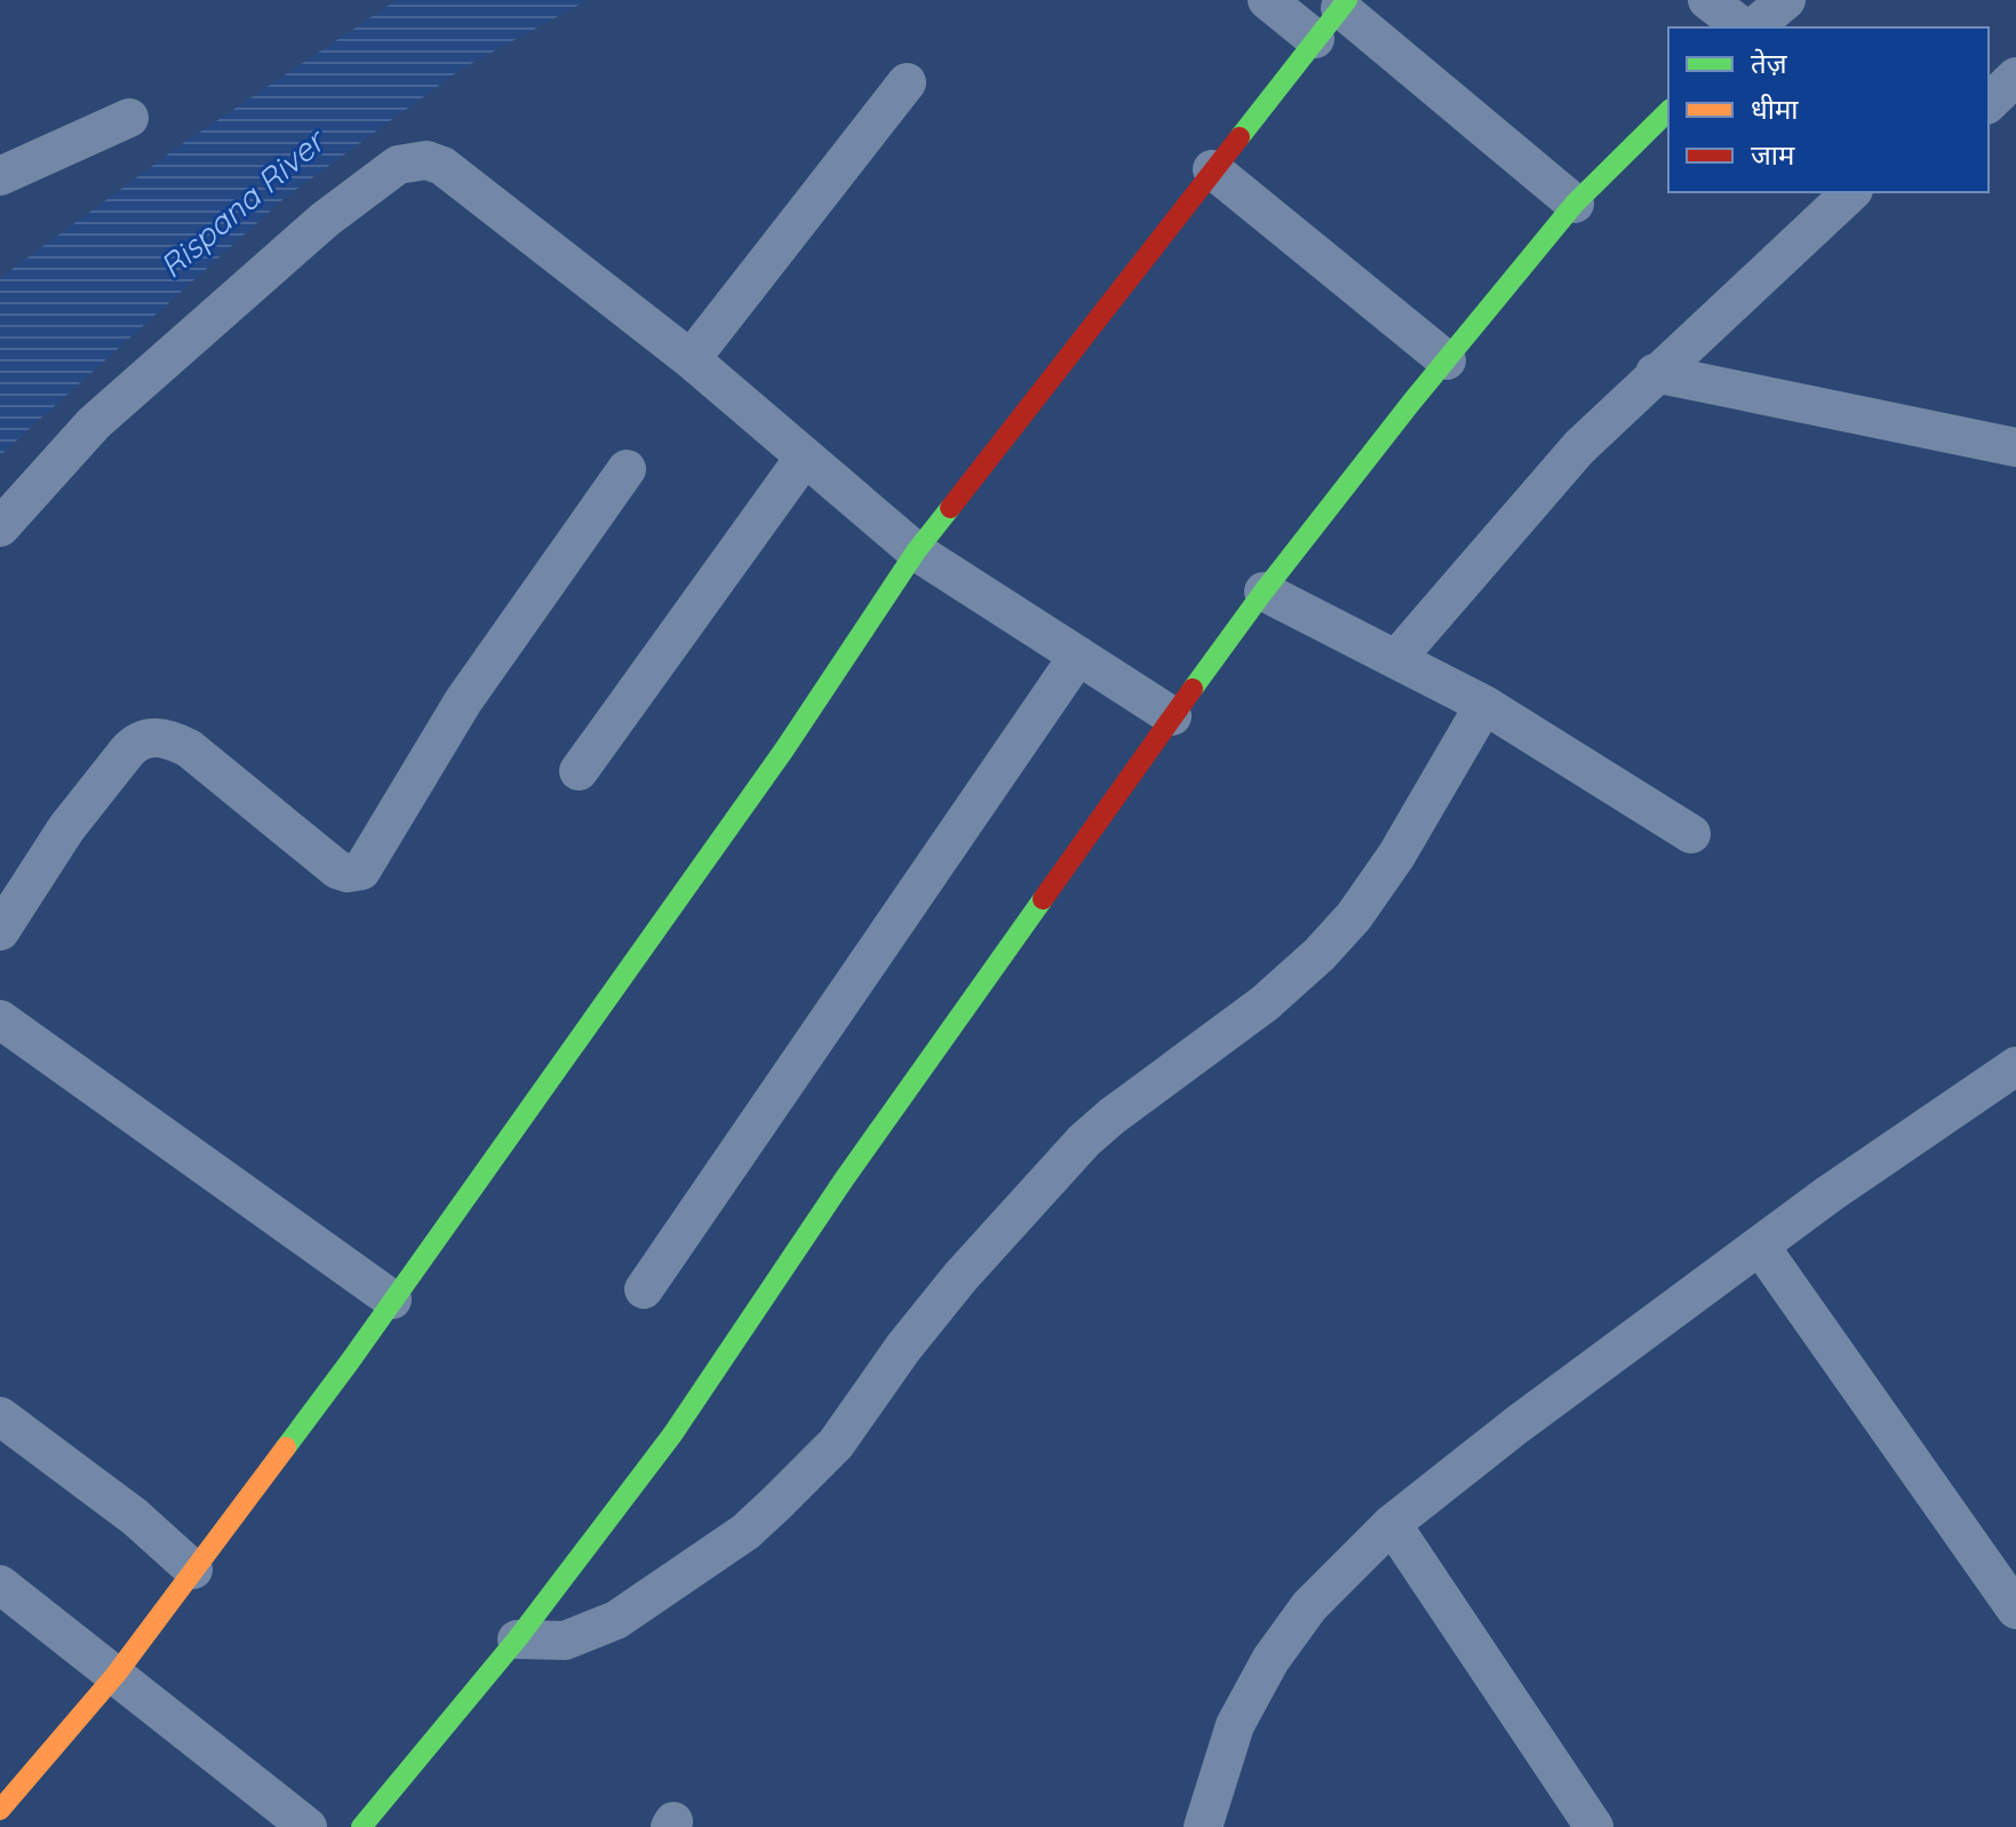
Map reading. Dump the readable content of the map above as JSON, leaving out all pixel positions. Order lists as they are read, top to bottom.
{
  "water": ["Rispana River"],
  "legend": ["तेज़", "धीमा", "जाम"]
}
